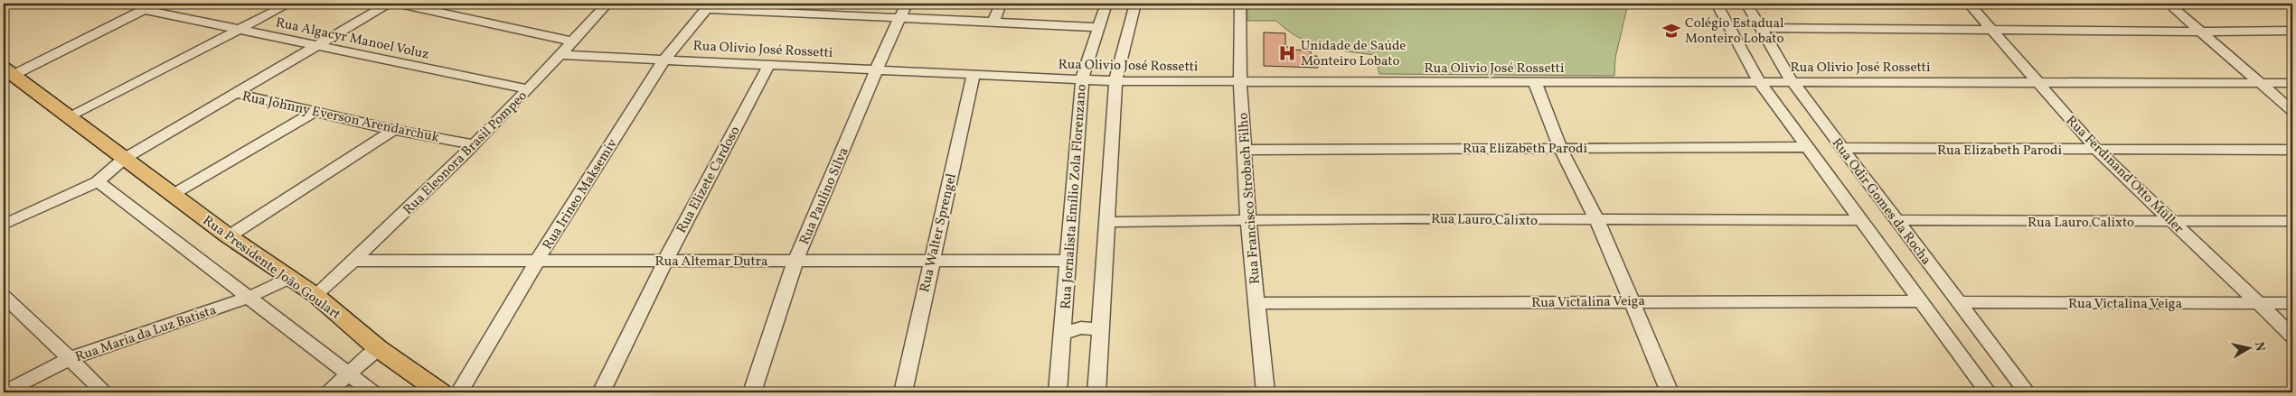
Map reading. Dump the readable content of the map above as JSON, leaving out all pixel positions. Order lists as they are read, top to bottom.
{
  "streets": {
    "main road": ["Rua Presidente João Goulart"],
    "street": [
      "Rua Algacyr Manoel Voluz",
      "Rua Olivio José Rossetti",
      "Rua Johnny Everson Arendarchuk",
      "Rua Elizabeth Parodi",
      "Rua Eleonora Brasil Pompeo",
      "Rua Ferdinand Otto Müller",
      "Rua Elizete Cardoso",
      "Rua Irineo Maksemiv",
      "Rua Paulino Silva",
      "Rua Jornalista Emílio Zola Florenzano",
      "Rua Francisco Strobach Filho",
      "Rua Odir Gomes da Rocha",
      "Rua Lauro Calixto",
      "Rua Walter Sprengel",
      "Rua Altemar Dutra",
      "Rua Victalina Veiga",
      "Rua Maria da Luz Batista"
    ]
  },
  "crossings": [
    ["Rua Algacyr Manoel Voluz", "Rua Eleonora Brasil Pompeo"],
    ["Rua Algacyr Manoel Voluz", "Rua Presidente João Goulart"],
    ["Rua Olivio José Rossetti", "Rua Eleonora Brasil Pompeo"],
    ["Rua Olivio José Rossetti", "Rua Ferdinand Otto Müller"],
    ["Rua Olivio José Rossetti", "Rua Elizete Cardoso"],
    ["Rua Olivio José Rossetti", "Rua Irineo Maksemiv"],
    ["Rua Olivio José Rossetti", "Rua Paulino Silva"],
    ["Rua Olivio José Rossetti", "Rua Jornalista Emílio Zola Florenzano"],
    ["Rua Olivio José Rossetti", "Rua Francisco Strobach Filho"],
    ["Rua Olivio José Rossetti", "Rua Odir Gomes da Rocha"],
    ["Rua Olivio José Rossetti", "Rua Walter Sprengel"],
    ["Rua Johnny Everson Arendarchuk", "Rua Eleonora Brasil Pompeo"],
    ["Rua Elizabeth Parodi", "Rua Ferdinand Otto Müller"],
    ["Rua Elizabeth Parodi", "Rua Francisco Strobach Filho"],
    ["Rua Elizabeth Parodi", "Rua Odir Gomes da Rocha"],
    ["Rua Eleonora Brasil Pompeo", "Rua Altemar Dutra"],
    ["Rua Eleonora Brasil Pompeo", "Rua Presidente João Goulart"],
    ["Rua Ferdinand Otto Müller", "Rua Lauro Calixto"],
    ["Rua Ferdinand Otto Müller", "Rua Victalina Veiga"],
    ["Rua Elizete Cardoso", "Rua Altemar Dutra"],
    ["Rua Irineo Maksemiv", "Rua Altemar Dutra"],
    ["Rua Paulino Silva", "Rua Altemar Dutra"],
    ["Rua Jornalista Emílio Zola Florenzano", "Rua Altemar Dutra"],
    ["Rua Francisco Strobach Filho", "Rua Lauro Calixto"],
    ["Rua Francisco Strobach Filho", "Rua Victalina Veiga"],
    ["Rua Odir Gomes da Rocha", "Rua Lauro Calixto"],
    ["Rua Odir Gomes da Rocha", "Rua Victalina Veiga"],
    ["Rua Walter Sprengel", "Rua Altemar Dutra"],
    ["Rua Presidente João Goulart", "Rua Maria da Luz Batista"]
  ],
  "places": {
    "school or university": ["Colégio Estadual Monteiro Lobato"],
    "hospital": ["Unidade de Saúde Monteiro Lobato"]
  },
  "north": "right"
}
